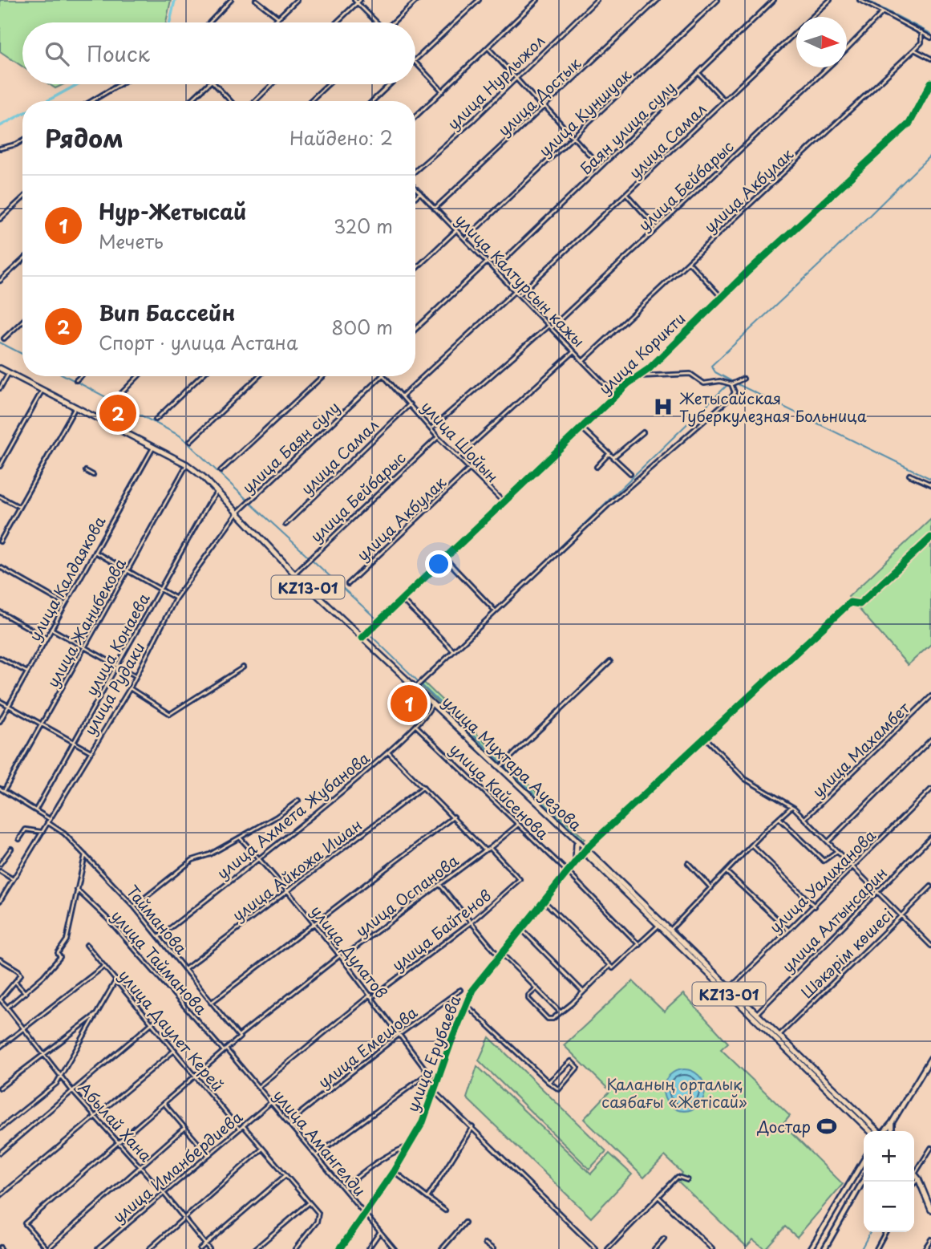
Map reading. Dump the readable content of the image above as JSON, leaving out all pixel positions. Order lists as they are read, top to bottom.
{
  "streets": {
    "main road": ["KZ13-01", "улица Мухтара Ауезова"],
    "street": [
      "улица Нурлыжол",
      "улица Достык",
      "улица Куншуак",
      "Баян улица сулу",
      "улица Самал",
      "улица Бейбарыс",
      "улица Акбулак",
      "улица Калтурсын кажы",
      "улица Корикти",
      "улица Шойын",
      "улица Баян сулу",
      "улица Калдаякова",
      "улица Жанибекова",
      "улица Конаева",
      "улица Рудаки",
      "улица Махамбет",
      "улица Кайсенова",
      "улица Ахмета Жубанова",
      "улица Айкожа Ишан",
      "улица Уалиханова",
      "улица Оспанова",
      "Тайманова",
      "улица Алтынсарин",
      "улица Байтенов",
      "улица Дулатов",
      "Шәкәрім көшесі",
      "улица Тайманова",
      "улица Даулет Керей",
      "улица Емешова",
      "улица Ерубаева",
      "Абылай Хана",
      "улица Амангелди",
      "улица Иманбердиева"
    ]
  },
  "crossings": [
    ["улица Достык", "улица Калтурсын кажы"],
    ["улица Куншуак", "улица Калтурсын кажы"],
    ["Баян улица сулу", "улица Калтурсын кажы"],
    ["улица Самал", "улица Калтурсын кажы"],
    ["улица Самал", "улица Шойын"],
    ["улица Бейбарыс", "улица Калтурсын кажы"],
    ["улица Бейбарыс", "улица Шойын"],
    ["улица Бейбарыс", "улица Мухтара Ауезова"],
    ["улица Акбулак", "улица Калтурсын кажы"],
    ["улица Акбулак", "улица Шойын"],
    ["улица Калтурсын кажы", "улица Корикти"],
    ["улица Корикти", "улица Шойын"],
    ["улица Корикти", "улица Мухтара Ауезова"],
    ["улица Баян сулу", "улица Рудаки"],
    ["улица Баян сулу", "улица Мухтара Ауезова"],
    ["улица Калдаякова", "улица Мухтара Ауезова"],
    ["улица Жанибекова", "улица Мухтара Ауезова"],
    ["улица Жанибекова", "Тайманова"],
    ["улица Конаева", "улица Мухтара Ауезова"],
    ["улица Конаева", "Тайманова"],
    ["улица Рудаки", "улица Мухтара Ауезова"],
    ["улица Рудаки", "Тайманова"],
    ["улица Мухтара Ауезова", "улица Ахмета Жубанова"],
    ["улица Мухтара Ауезова", "улица Уалиханова"],
    ["улица Мухтара Ауезова", "улица Алтынсарин"],
    ["улица Мухтара Ауезова", "Шәкәрім көшесі"],
    ["улица Мухтара Ауезова", "улица Ерубаева"],
    ["улица Кайсенова", "улица Ахмета Жубанова"],
    ["улица Кайсенова", "улица Оспанова"],
    ["улица Кайсенова", "улица Ерубаева"],
    ["улица Ахмета Жубанова", "Тайманова"],
    ["улица Ахмета Жубанова", "улица Дулатов"],
    ["улица Айкожа Ишан", "Тайманова"],
    ["улица Айкожа Ишан", "улица Дулатов"],
    ["улица Оспанова", "Тайманова"],
    ["улица Оспанова", "улица Байтенов"],
    ["улица Оспанова", "улица Дулатов"],
    ["улица Байтенов", "улица Дулатов"],
    ["улица Байтенов", "улица Амангелди"],
    ["улица Дулатов", "улица Емешова"],
    ["улица Дулатов", "улица Ерубаева"],
    ["улица Тайманова", "улица Амангелди"],
    ["улица Даулет Керей", "улица Иманбердиева"],
    ["улица Емешова", "улица Амангелди"],
    ["улица Ерубаева", "улица Амангелди"],
    ["Абылай Хана", "улица Иманбердиева"],
    ["улица Амангелди", "улица Иманбердиева"]
  ],
  "parks": ["Қаланың орталық саябағы «Жетісай»"],
  "places": {
    "hospital": ["Жетысайская Туберкулезная Больница"],
    "sports": ["Достар"]
  },
  "north": "right",
  "page": {
    "search": "Поиск",
    "heading": ["Рядом", "Найдено: 2"],
    "list": [
      {
        "mark": "1",
        "name": "Нур-Жетысай",
        "note": "Мечеть",
        "value": "320 m"
      },
      {
        "mark": "2",
        "name": "Вип Бассейн",
        "note": "Спорт · улица Астана",
        "value": "800 m"
      }
    ],
    "pins": ["2", "1"],
    "map_buttons": ["+", "−"]
  }
}
